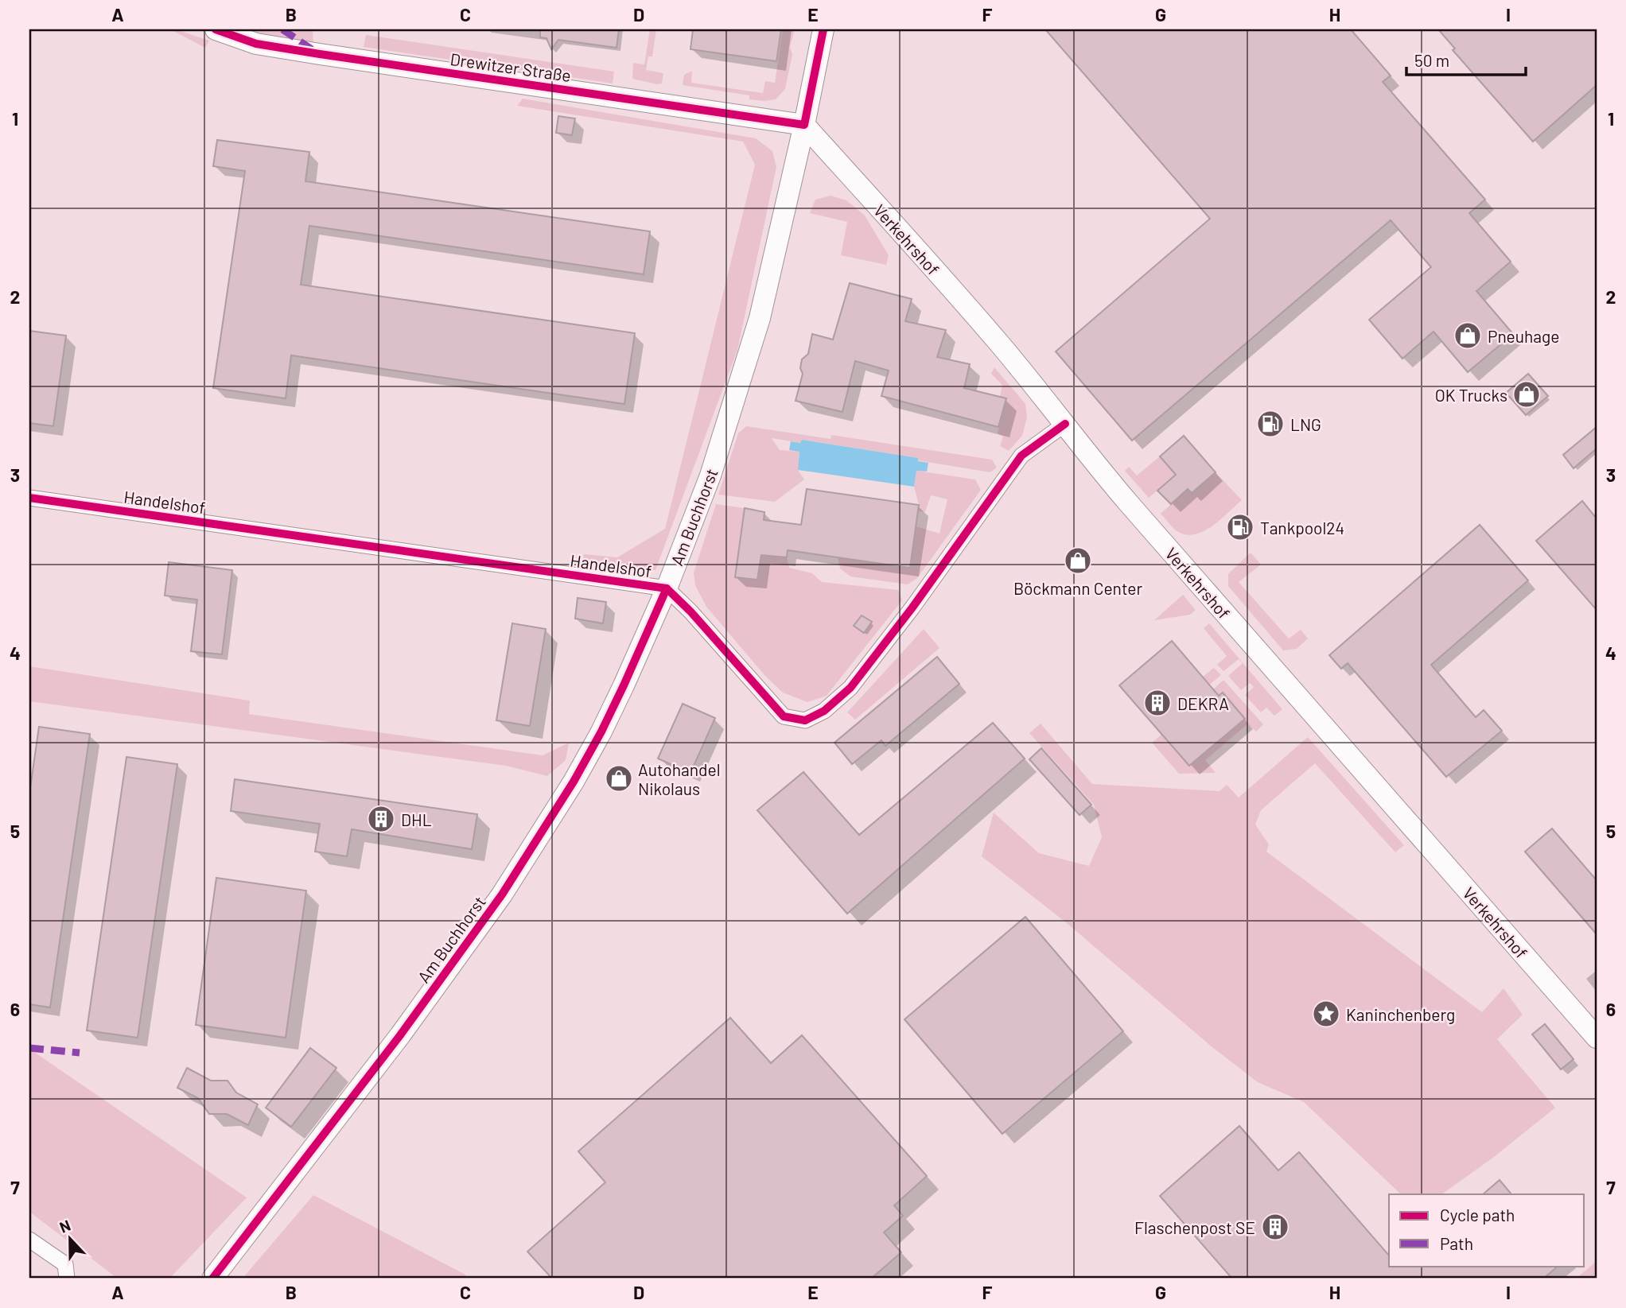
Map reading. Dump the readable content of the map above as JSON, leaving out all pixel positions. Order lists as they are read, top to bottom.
{
  "streets": {
    "main road": ["Drewitzer Straße", "Verkehrshof", "Am Buchhorst"],
    "street": ["Handelshof"]
  },
  "crossings": [
    ["Drewitzer Straße", "Verkehrshof"],
    ["Drewitzer Straße", "Am Buchhorst"],
    ["Verkehrshof", "Handelshof"],
    ["Verkehrshof", "Am Buchhorst"],
    ["Handelshof", "Am Buchhorst"]
  ],
  "places": {
    "shop": [
      "Pneuhage",
      "OK Trucks",
      "Böckmann Center",
      "Autohandel Nikolaus"
    ],
    "fuel station": ["LNG", "Tankpool24"],
    "building": ["DEKRA", "DHL", "Flaschenpost SE"],
    "place": ["Kaninchenberg"]
  },
  "legend": ["Cycle path", "Path"],
  "scale_bar": "50 m",
  "north": "top",
  "grid": {
    "columns": [
      "A",
      "B",
      "C",
      "D",
      "E",
      "F",
      "G",
      "H",
      "I"
    ],
    "rows": [
      "1",
      "2",
      "3",
      "4",
      "5",
      "6",
      "7"
    ]
  }
}
